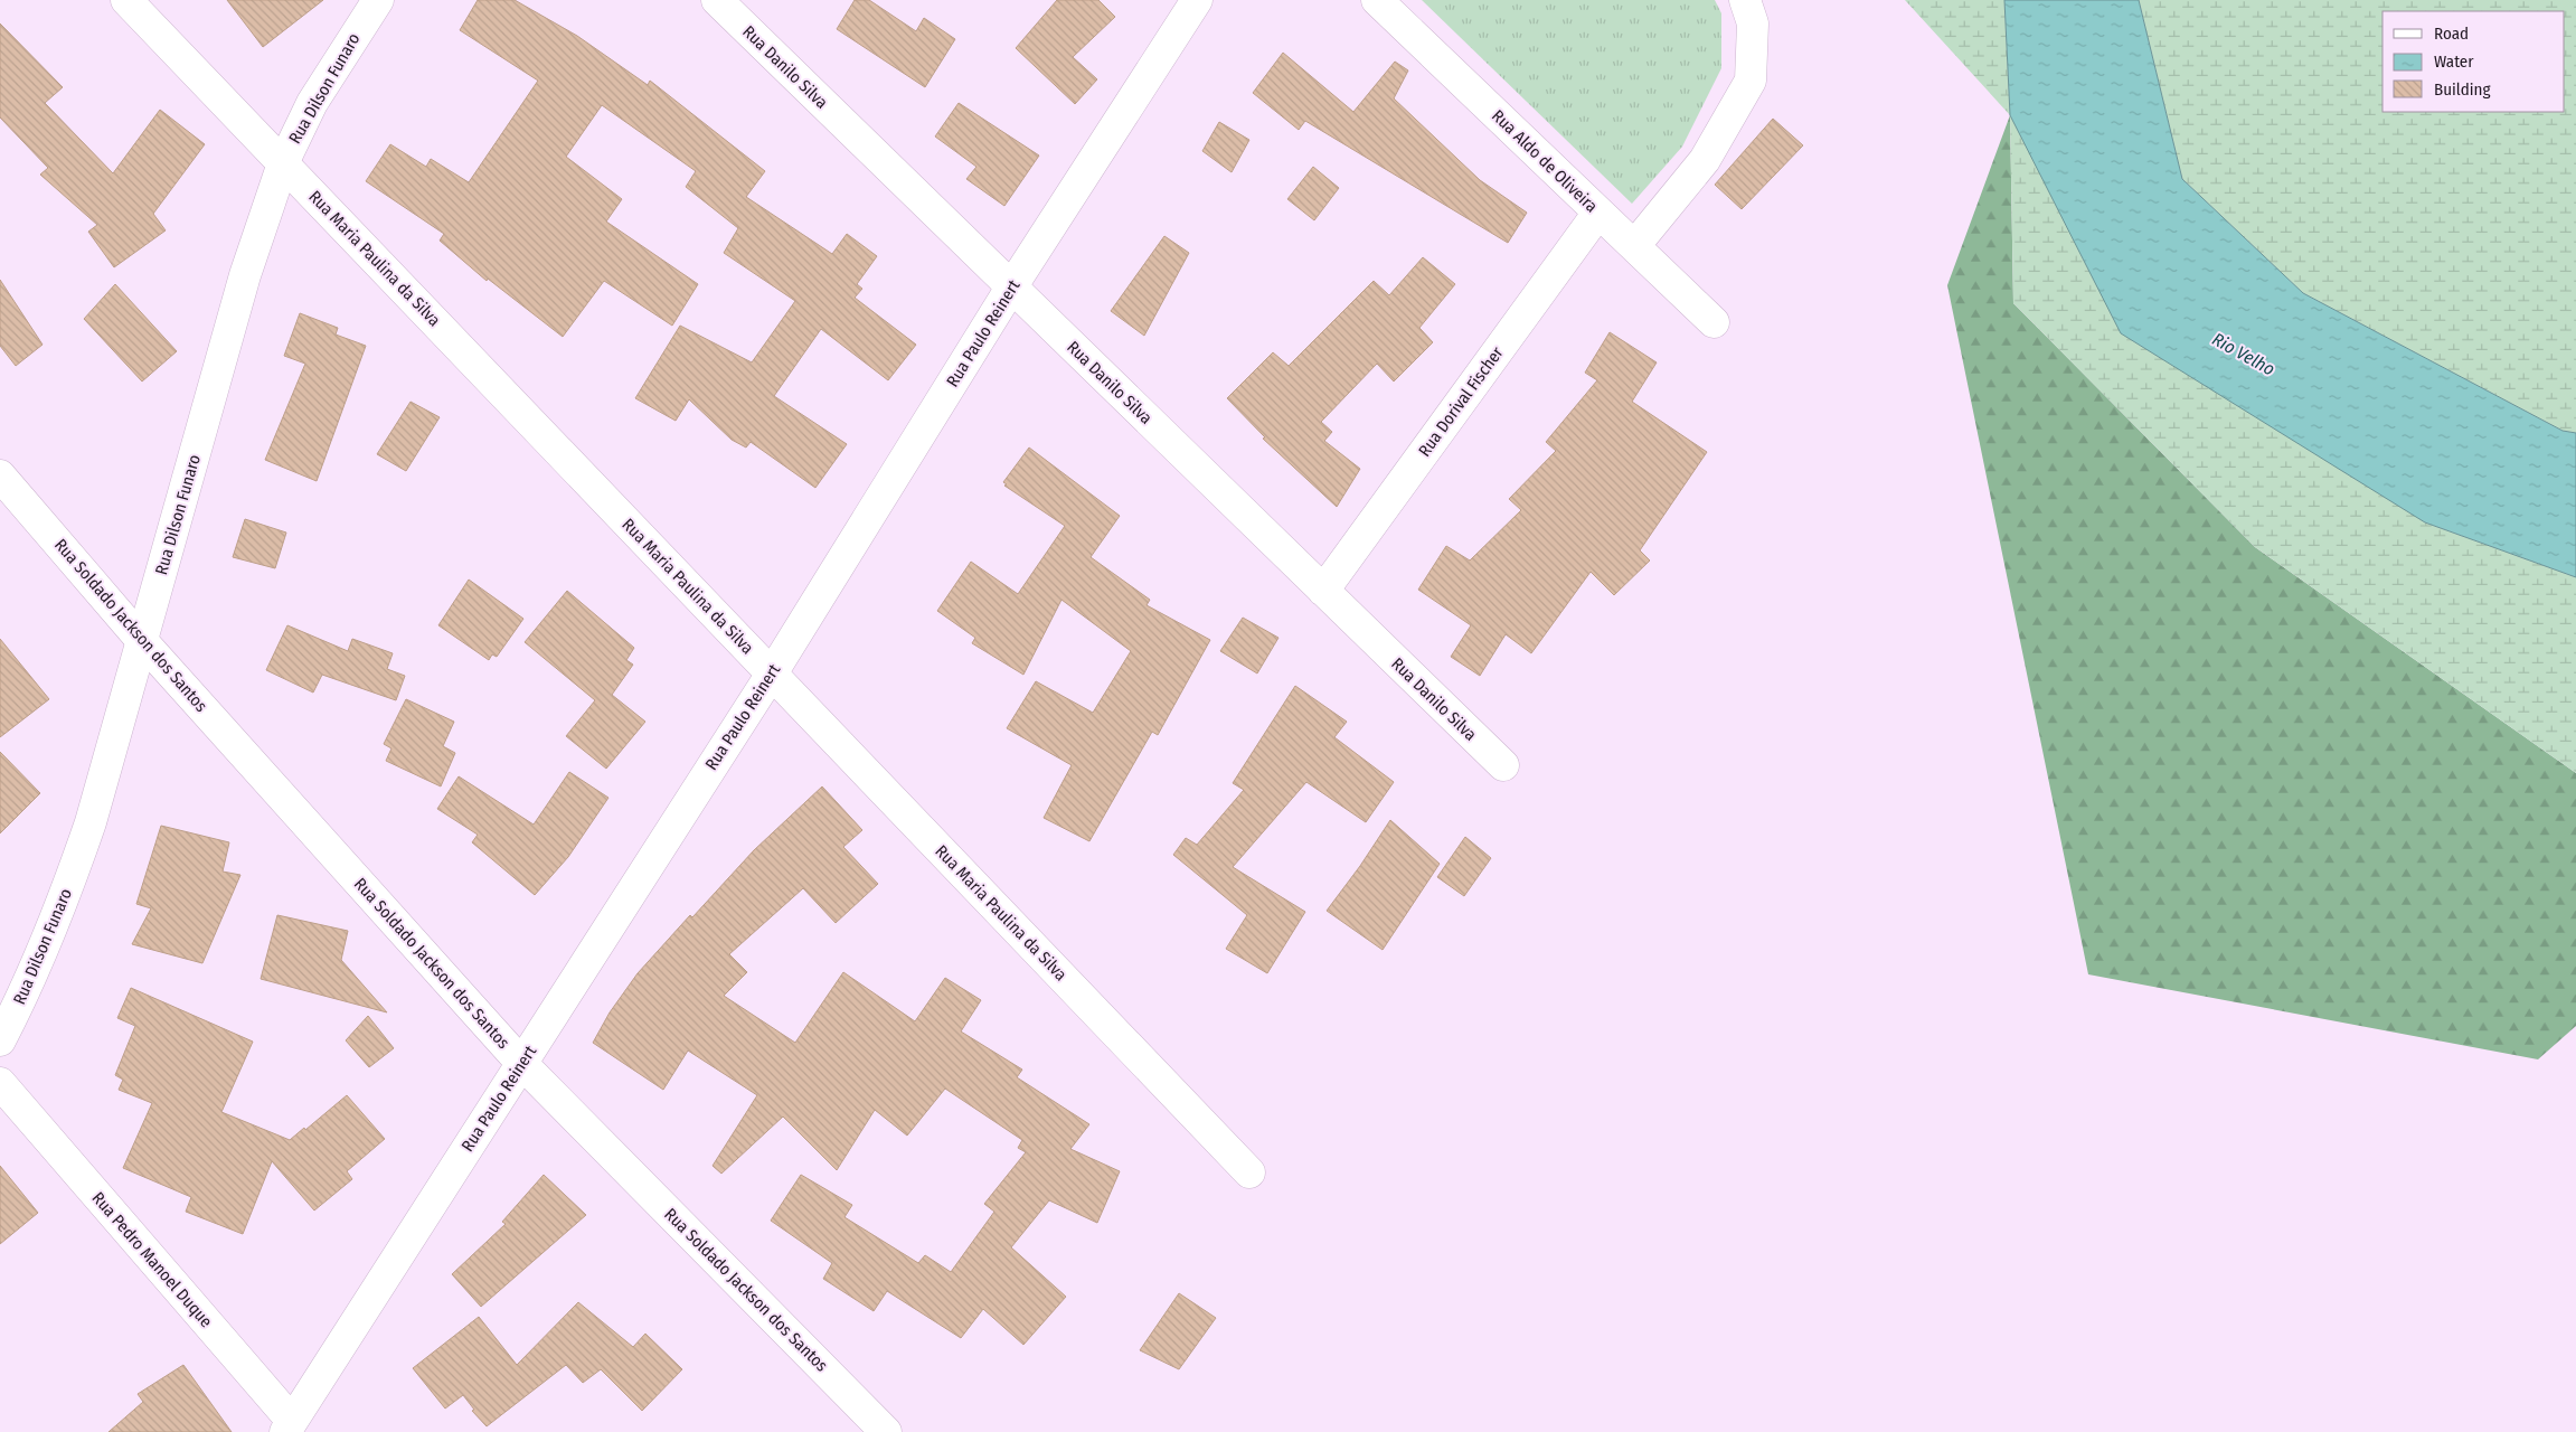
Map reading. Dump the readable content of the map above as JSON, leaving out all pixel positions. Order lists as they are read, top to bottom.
{
  "streets": {
    "street": [
      "Rua Danilo Silva",
      "Rua Dilson Funaro",
      "Rua Aldo de Oliveira",
      "Rua Maria Paulina da Silva",
      "Rua Paulo Reinert",
      "Rua Dorival Fischer",
      "Rua Soldado Jackson dos Santos",
      "Rua Pedro Manoel Duque"
    ]
  },
  "crossings": [
    ["Rua Danilo Silva", "Rua Paulo Reinert"],
    ["Rua Danilo Silva", "Rua Dorival Fischer"],
    ["Rua Dilson Funaro", "Rua Maria Paulina da Silva"],
    ["Rua Dilson Funaro", "Rua Soldado Jackson dos Santos"],
    ["Rua Aldo de Oliveira", "Rua Dorival Fischer"],
    ["Rua Maria Paulina da Silva", "Rua Paulo Reinert"],
    ["Rua Paulo Reinert", "Rua Soldado Jackson dos Santos"],
    ["Rua Paulo Reinert", "Rua Pedro Manoel Duque"]
  ],
  "water": ["Rio Velho"],
  "legend": ["Road", "Water", "Building"]
}
